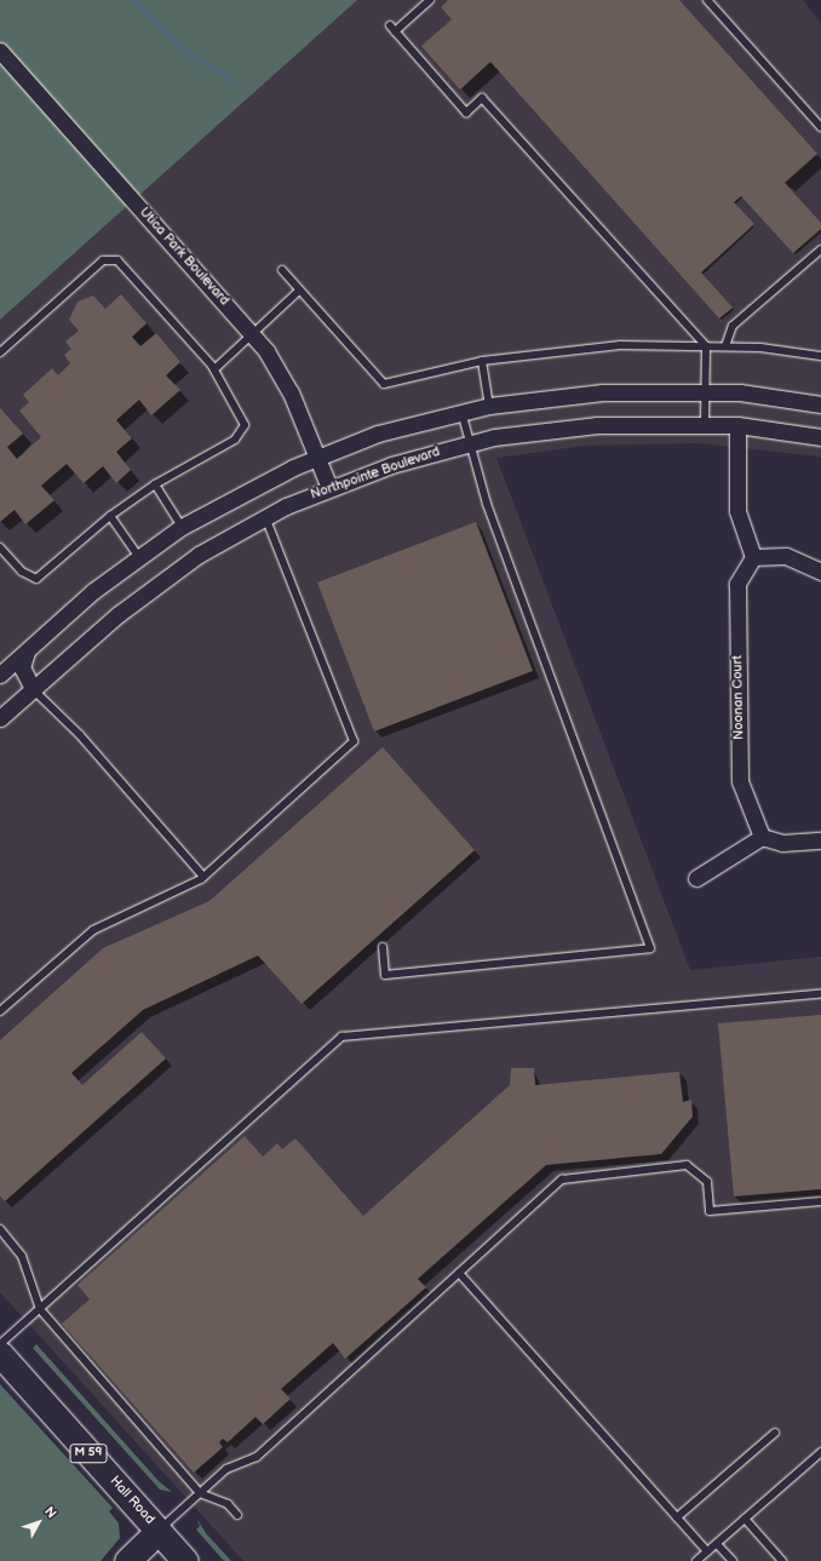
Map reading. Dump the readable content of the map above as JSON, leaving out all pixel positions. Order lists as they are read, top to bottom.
{
  "streets": {
    "highway": ["M 59", "Hall Road"],
    "street": ["Utica Park Boulevard", "Northpointe Boulevard", "Noonan Court"]
  },
  "crossings": [
    ["Utica Park Boulevard", "Northpointe Boulevard"]
  ],
  "north": "top right"
}
